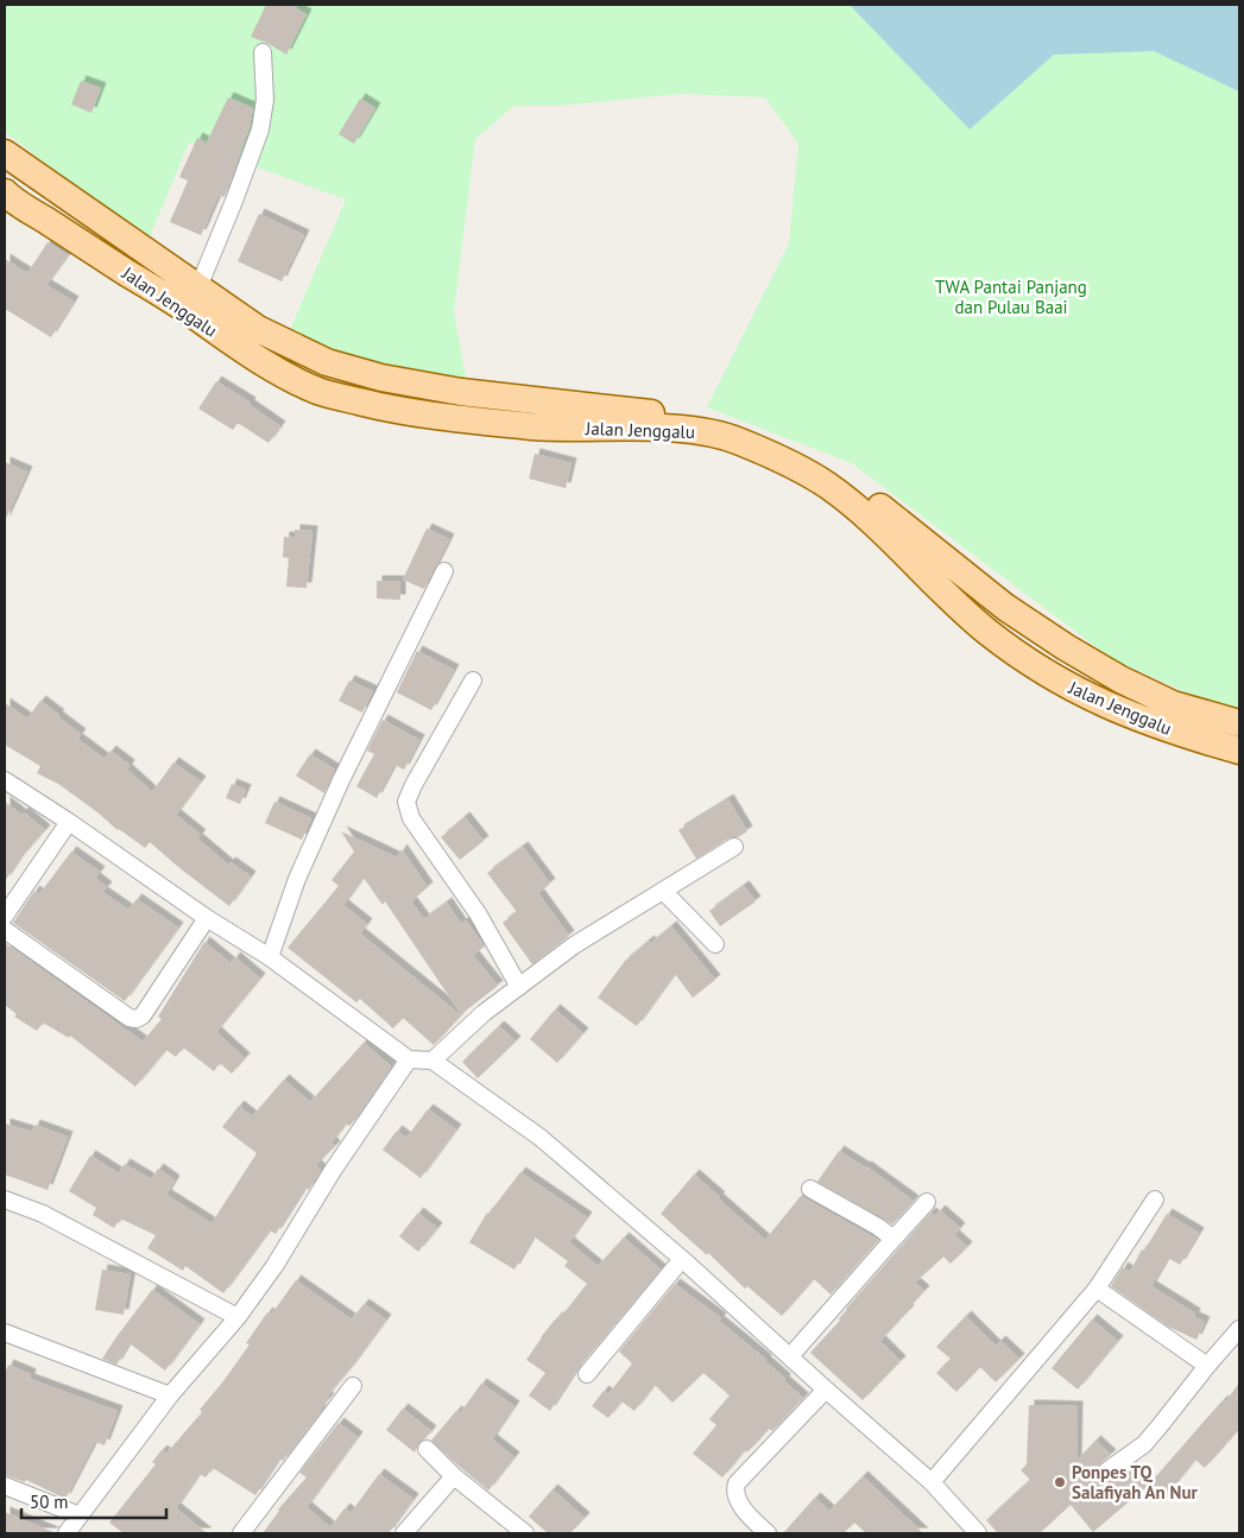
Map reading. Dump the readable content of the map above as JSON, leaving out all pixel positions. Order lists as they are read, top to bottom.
{
  "streets": {
    "main road": ["Jalan Jenggalu"]
  },
  "parks": ["TWA Pantai Panjang dan Pulau Baai"],
  "places": ["Ponpes TQ Salafiyah An Nur"],
  "scale_bar": "50 m"
}
